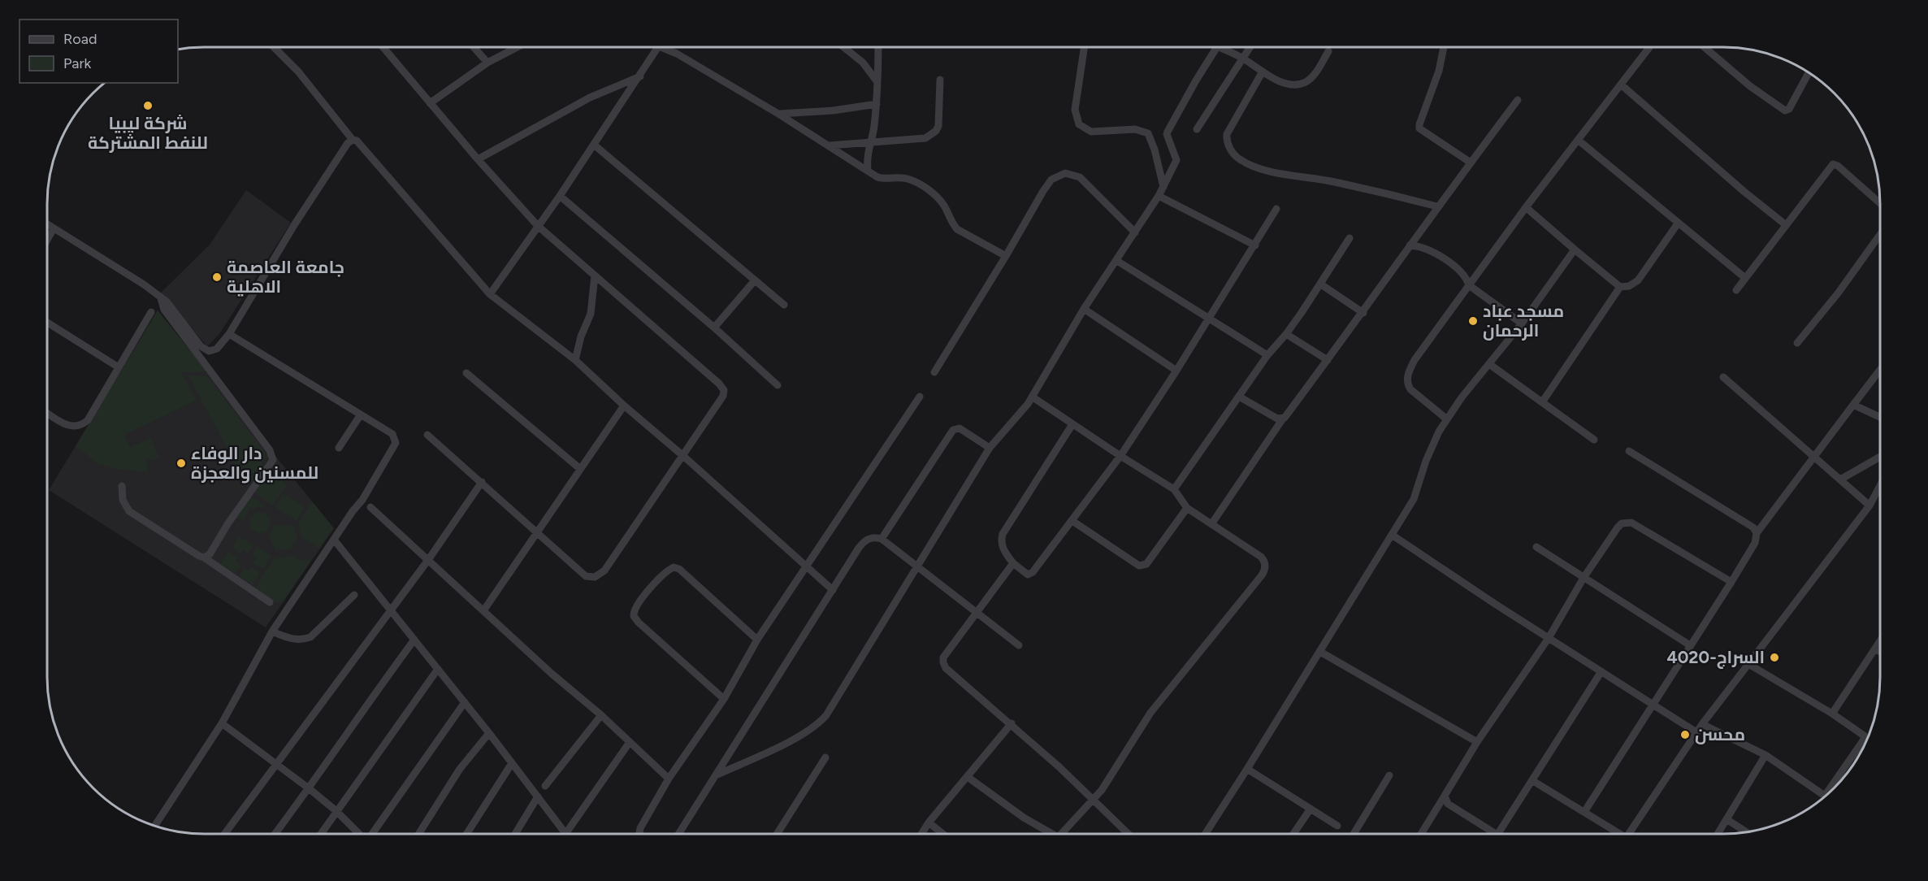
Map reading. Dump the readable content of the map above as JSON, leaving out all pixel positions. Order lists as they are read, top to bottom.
{
  "places": [
    "شركة ليبيا للنفط المشتركة",
    "جامعة العاصمة الاهلية",
    "مسجد عباد الرحمان",
    "دار الوفاء للمسنين والعجزة",
    "السراج-4020",
    "محسن"
  ],
  "legend": ["Road", "Park"]
}
